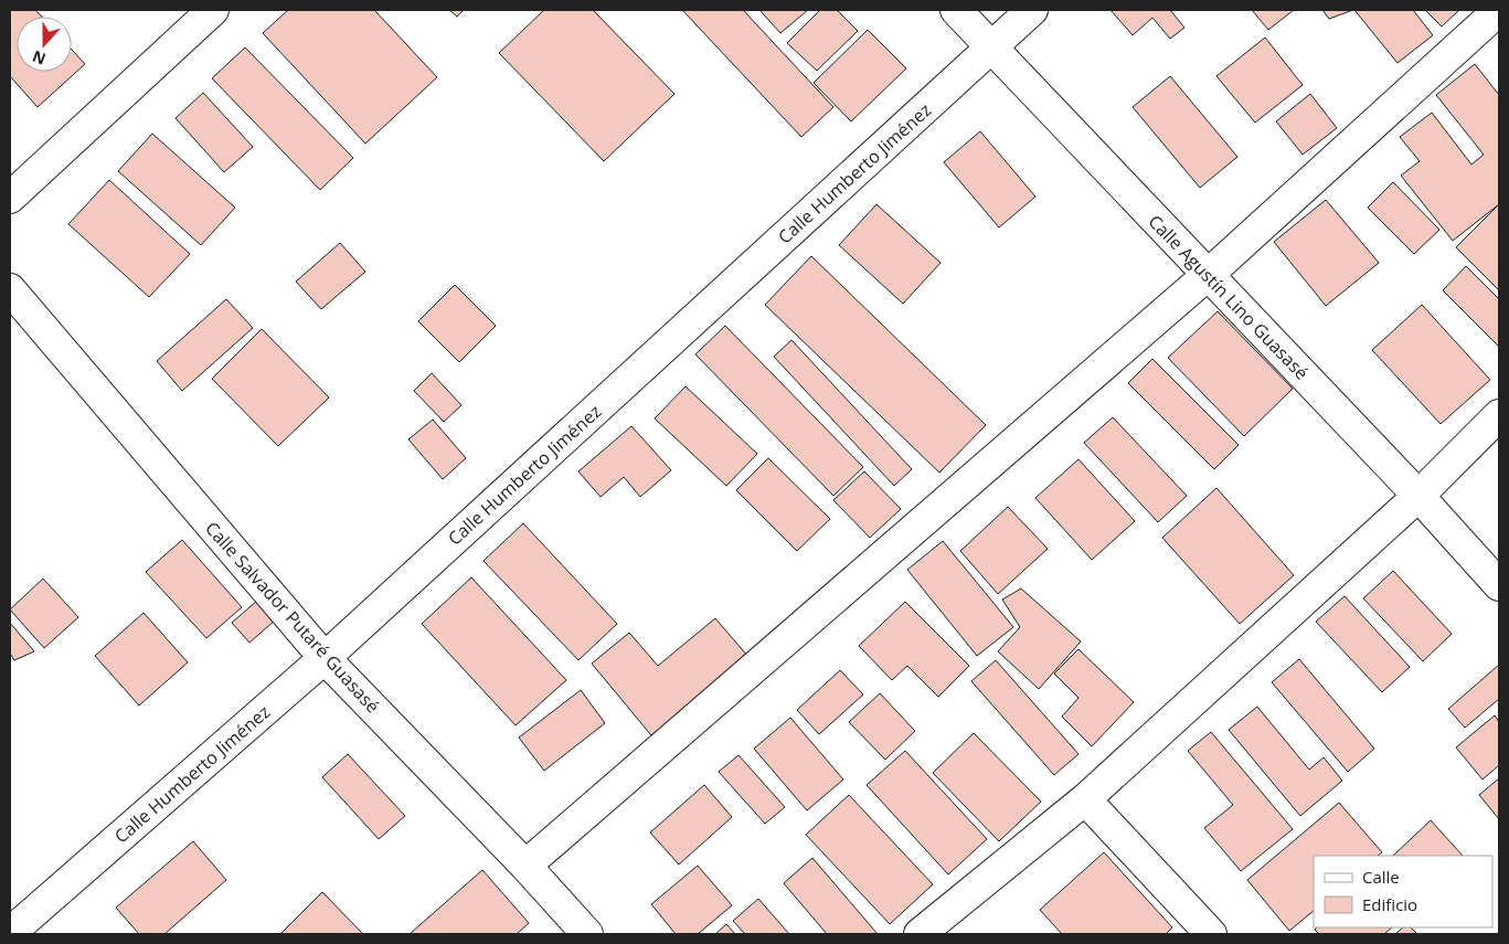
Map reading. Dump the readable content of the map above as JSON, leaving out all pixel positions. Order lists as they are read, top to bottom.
{
  "streets": {
    "street": ["Calle Humberto Jiménez", "Calle Agustín Lino Guasasé", "Calle Salvador Putaré Guasasé"]
  },
  "crossings": [
    ["Calle Humberto Jiménez", "Calle Agustín Lino Guasasé"],
    ["Calle Humberto Jiménez", "Calle Salvador Putaré Guasasé"]
  ],
  "legend": ["Calle", "Edificio"],
  "north": "bottom"
}
